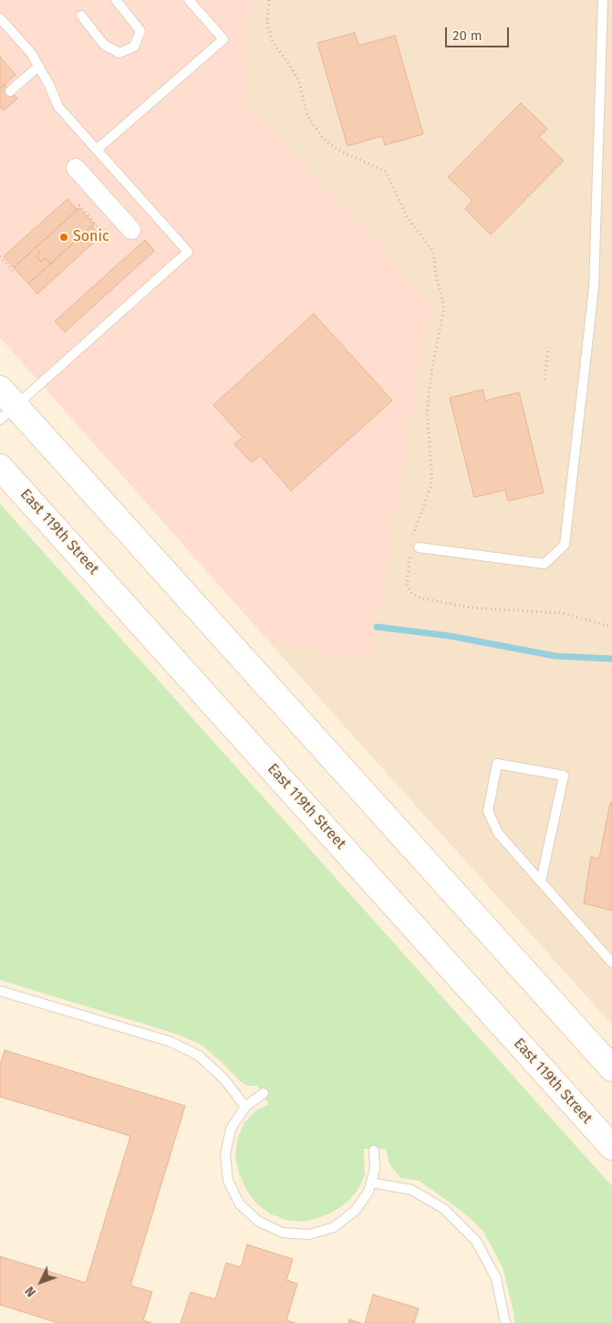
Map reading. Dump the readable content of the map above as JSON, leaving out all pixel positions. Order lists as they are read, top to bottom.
{
  "streets": {
    "main road": ["East 119th Street"]
  },
  "places": ["Sonic"],
  "scale_bar": "20 m",
  "north": "bottom left"
}
